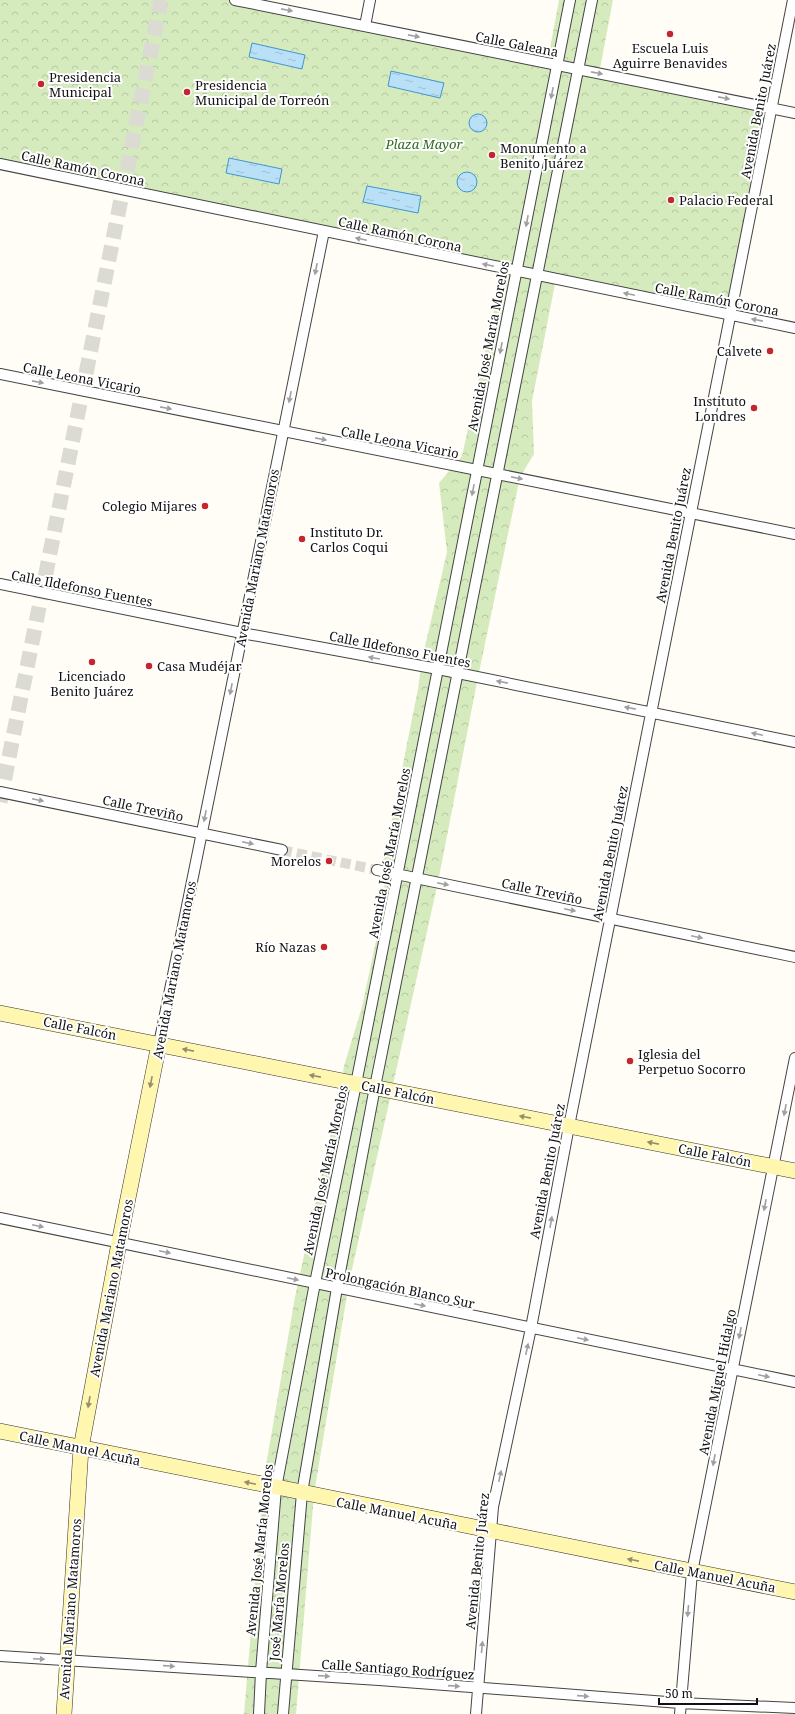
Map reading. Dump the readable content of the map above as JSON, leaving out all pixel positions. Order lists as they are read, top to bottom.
{
  "streets": {
    "street": [
      "Calle Galeana",
      "Avenida Benito Juárez",
      "Calle Ramón Corona",
      "Avenida José María Morelos",
      "Calle Leona Vicario",
      "Avenida Mariano Matamoros",
      "Calle Ildefonso Fuentes",
      "Calle Treviño",
      "Calle Falcón",
      "Prolongación Blanco Sur",
      "Avenida Miguel Hidalgo",
      "Calle Manuel Acuña",
      "José María Morelos",
      "Calle Santiago Rodríguez"
    ]
  },
  "crossings": [
    ["Calle Galeana", "Avenida Benito Juárez"],
    ["Calle Galeana", "Avenida José María Morelos"],
    ["Avenida Benito Juárez", "Calle Ramón Corona"],
    ["Avenida Benito Juárez", "Calle Leona Vicario"],
    ["Avenida Benito Juárez", "Calle Ildefonso Fuentes"],
    ["Avenida Benito Juárez", "Calle Treviño"],
    ["Avenida Benito Juárez", "Calle Falcón"],
    ["Avenida Benito Juárez", "Prolongación Blanco Sur"],
    ["Avenida Benito Juárez", "Calle Manuel Acuña"],
    ["Avenida Benito Juárez", "Calle Santiago Rodríguez"],
    ["Calle Ramón Corona", "Avenida José María Morelos"],
    ["Calle Ramón Corona", "Avenida Mariano Matamoros"],
    ["Avenida José María Morelos", "Calle Leona Vicario"],
    ["Avenida José María Morelos", "Calle Ildefonso Fuentes"],
    ["Avenida José María Morelos", "Calle Treviño"],
    ["Avenida José María Morelos", "Calle Falcón"],
    ["Avenida José María Morelos", "Prolongación Blanco Sur"],
    ["Avenida José María Morelos", "Calle Manuel Acuña"],
    ["Avenida José María Morelos", "Calle Santiago Rodríguez"],
    ["Calle Leona Vicario", "Avenida Mariano Matamoros"],
    ["Avenida Mariano Matamoros", "Calle Ildefonso Fuentes"],
    ["Avenida Mariano Matamoros", "Calle Treviño"],
    ["Avenida Mariano Matamoros", "Calle Falcón"],
    ["Avenida Mariano Matamoros", "Prolongación Blanco Sur"],
    ["Avenida Mariano Matamoros", "Calle Manuel Acuña"],
    ["Avenida Mariano Matamoros", "Calle Santiago Rodríguez"],
    ["Calle Falcón", "Avenida Miguel Hidalgo"],
    ["Prolongación Blanco Sur", "Avenida Miguel Hidalgo"],
    ["Avenida Miguel Hidalgo", "Calle Manuel Acuña"],
    ["Avenida Miguel Hidalgo", "Calle Santiago Rodríguez"],
    ["Calle Manuel Acuña", "José María Morelos"],
    ["José María Morelos", "Calle Santiago Rodríguez"]
  ],
  "one_way": [
    "Calle Galeana",
    "Calle Ramón Corona",
    "Calle Leona Vicario",
    "Avenida Mariano Matamoros",
    "Calle Ildefonso Fuentes",
    "Calle Treviño",
    "Calle Falcón",
    "Prolongación Blanco Sur",
    "Avenida Miguel Hidalgo",
    "Calle Manuel Acuña",
    "Calle Santiago Rodríguez"
  ],
  "parks": ["Plaza Mayor"],
  "places": [
    "Escuela Luis Aguirre Benavides",
    "Presidencia Municipal",
    "Presidencia Municipal de Torreón",
    "Monumento a Benito Juárez",
    "Palacio Federal",
    "Calvete",
    "Instituto Londres",
    "Colegio Mijares",
    "Instituto Dr. Carlos Coqui",
    "Licenciado Benito Juárez",
    "Casa Mudéjar",
    "Morelos",
    "Río Nazas",
    "Iglesia del Perpetuo Socorro"
  ],
  "scale_bar": "50 m"
}
